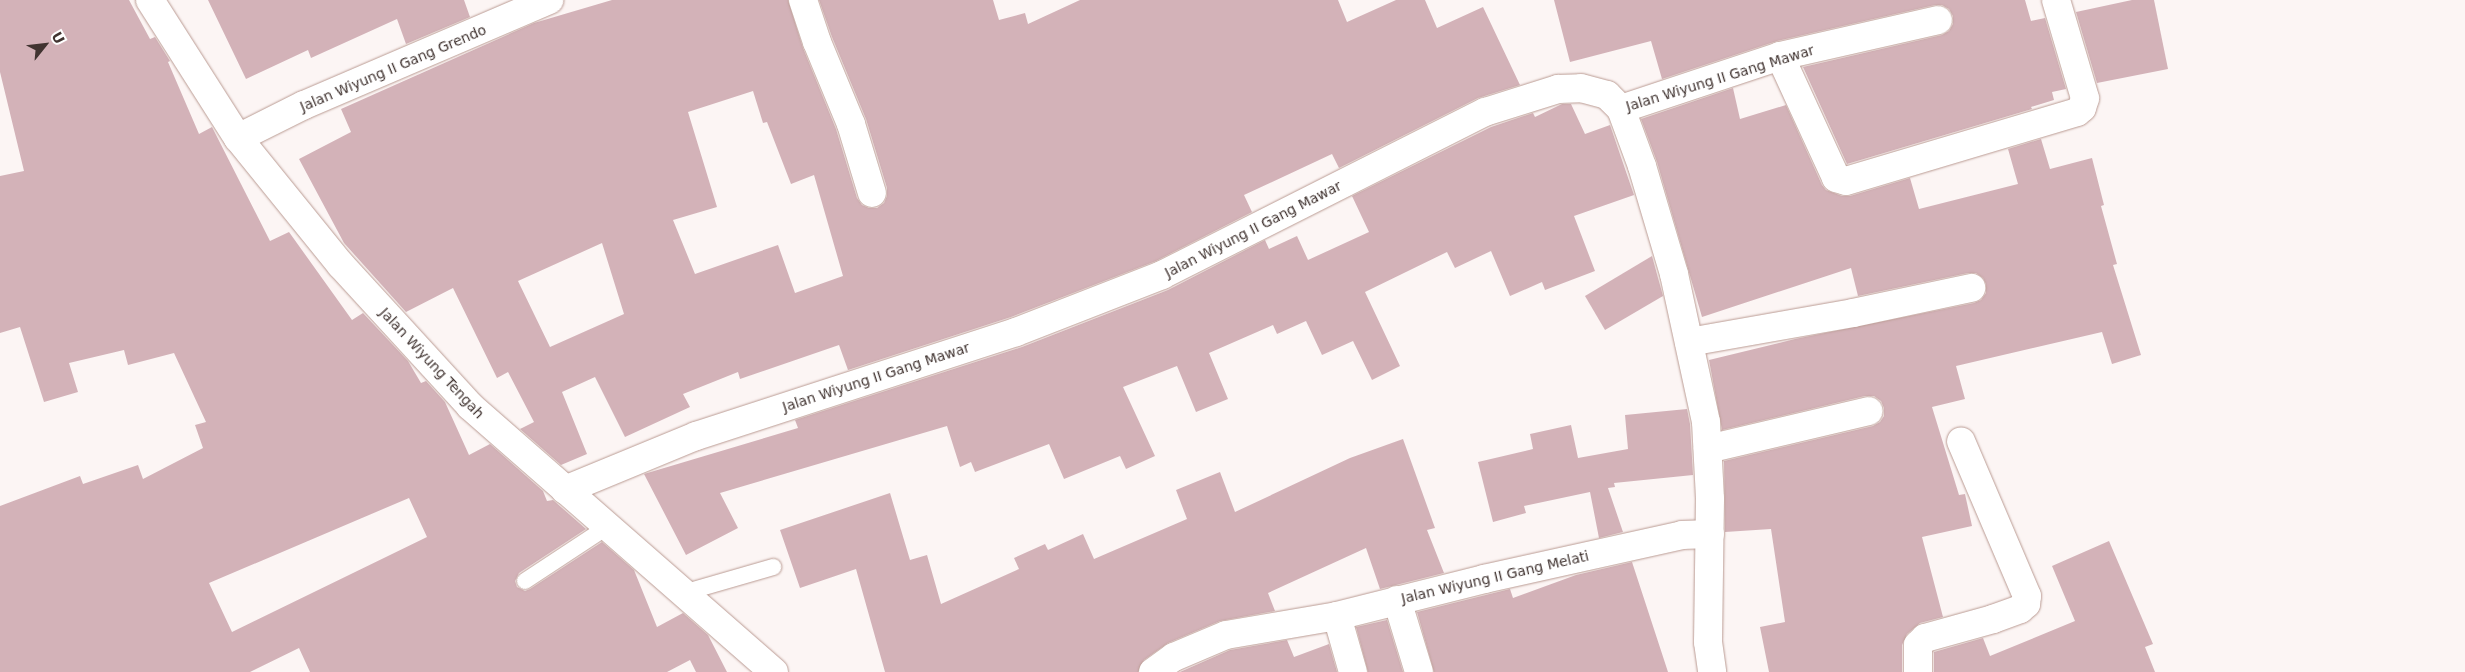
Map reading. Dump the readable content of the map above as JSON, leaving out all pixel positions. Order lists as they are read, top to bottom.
{
  "streets": {
    "street": [
      "Jalan Wiyung II Gang Grendo",
      "Jalan Wiyung II Gang Mawar",
      "Jalan Wiyung Tengah",
      "Jalan Wiyung II Gang Melati"
    ]
  },
  "crossings": [
    ["Jalan Wiyung II Gang Grendo", "Jalan Wiyung Tengah"],
    ["Jalan Wiyung II Gang Mawar", "Jalan Wiyung Tengah"]
  ],
  "north": "top right"
}
